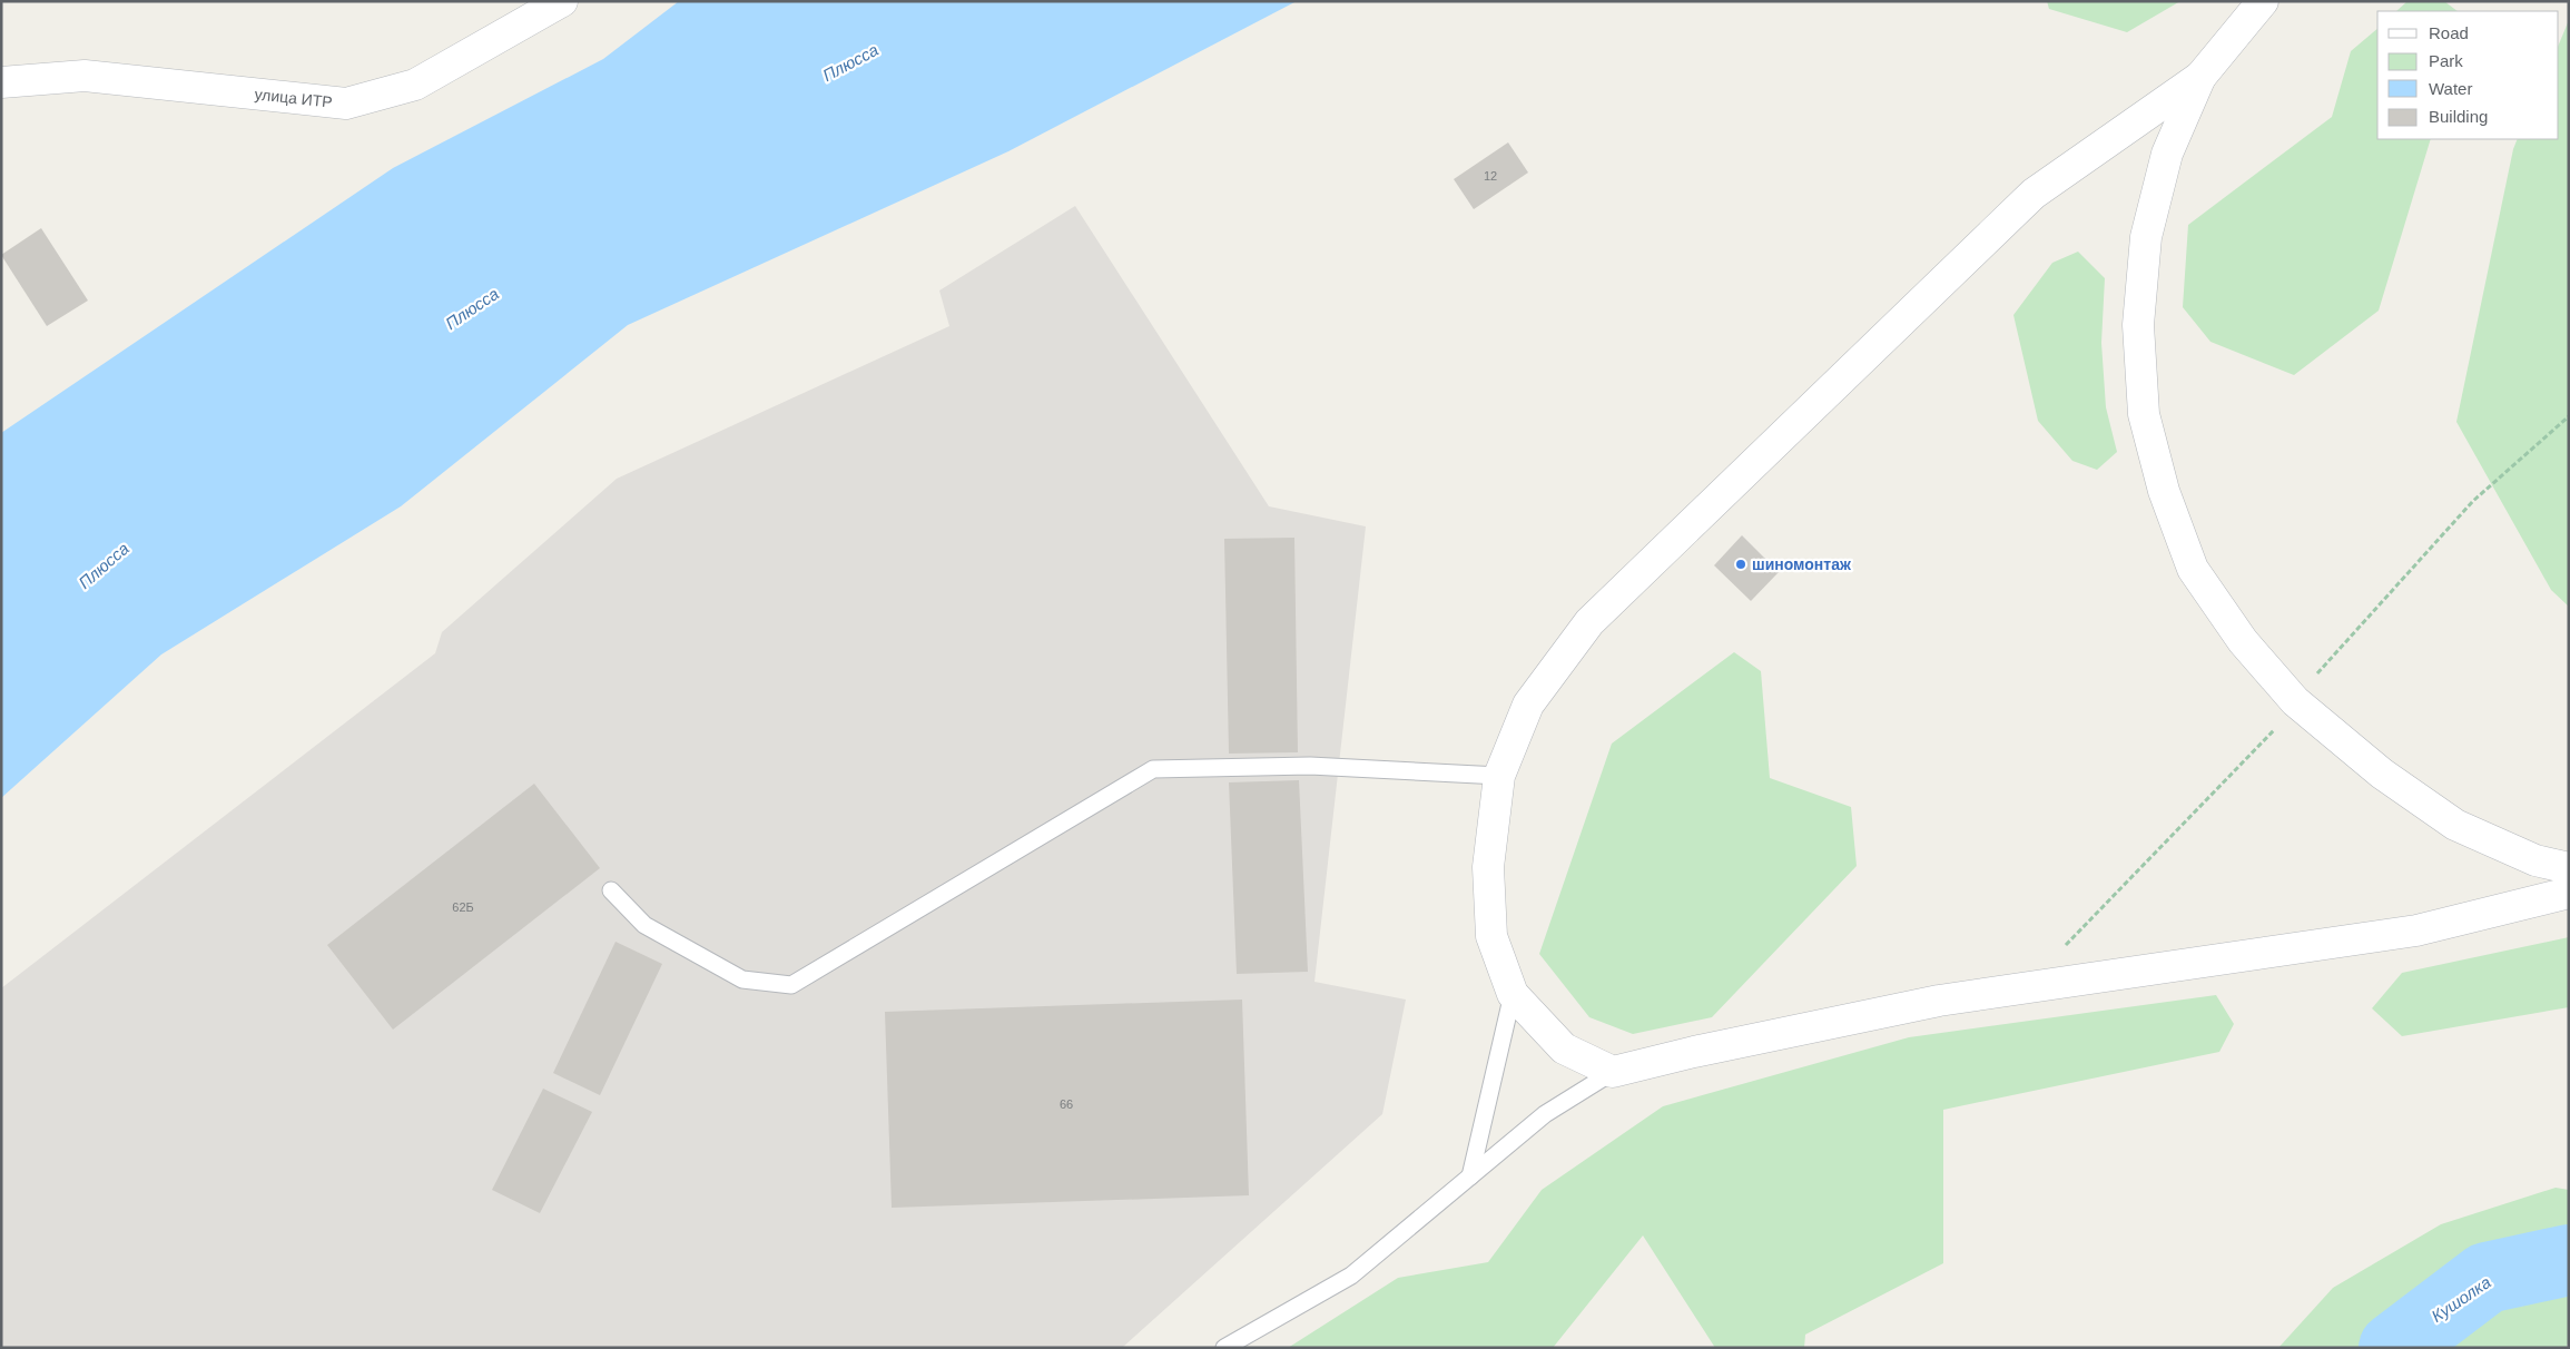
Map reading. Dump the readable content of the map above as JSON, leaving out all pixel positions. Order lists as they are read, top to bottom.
{
  "streets": {
    "street": ["улица ИТР"]
  },
  "water": ["Плюсса", "Кушолка"],
  "places": ["шиномонтаж"],
  "house_numbers": ["12", "62Б", "66"],
  "legend": [
    "Road",
    "Park",
    "Water",
    "Building"
  ]
}
